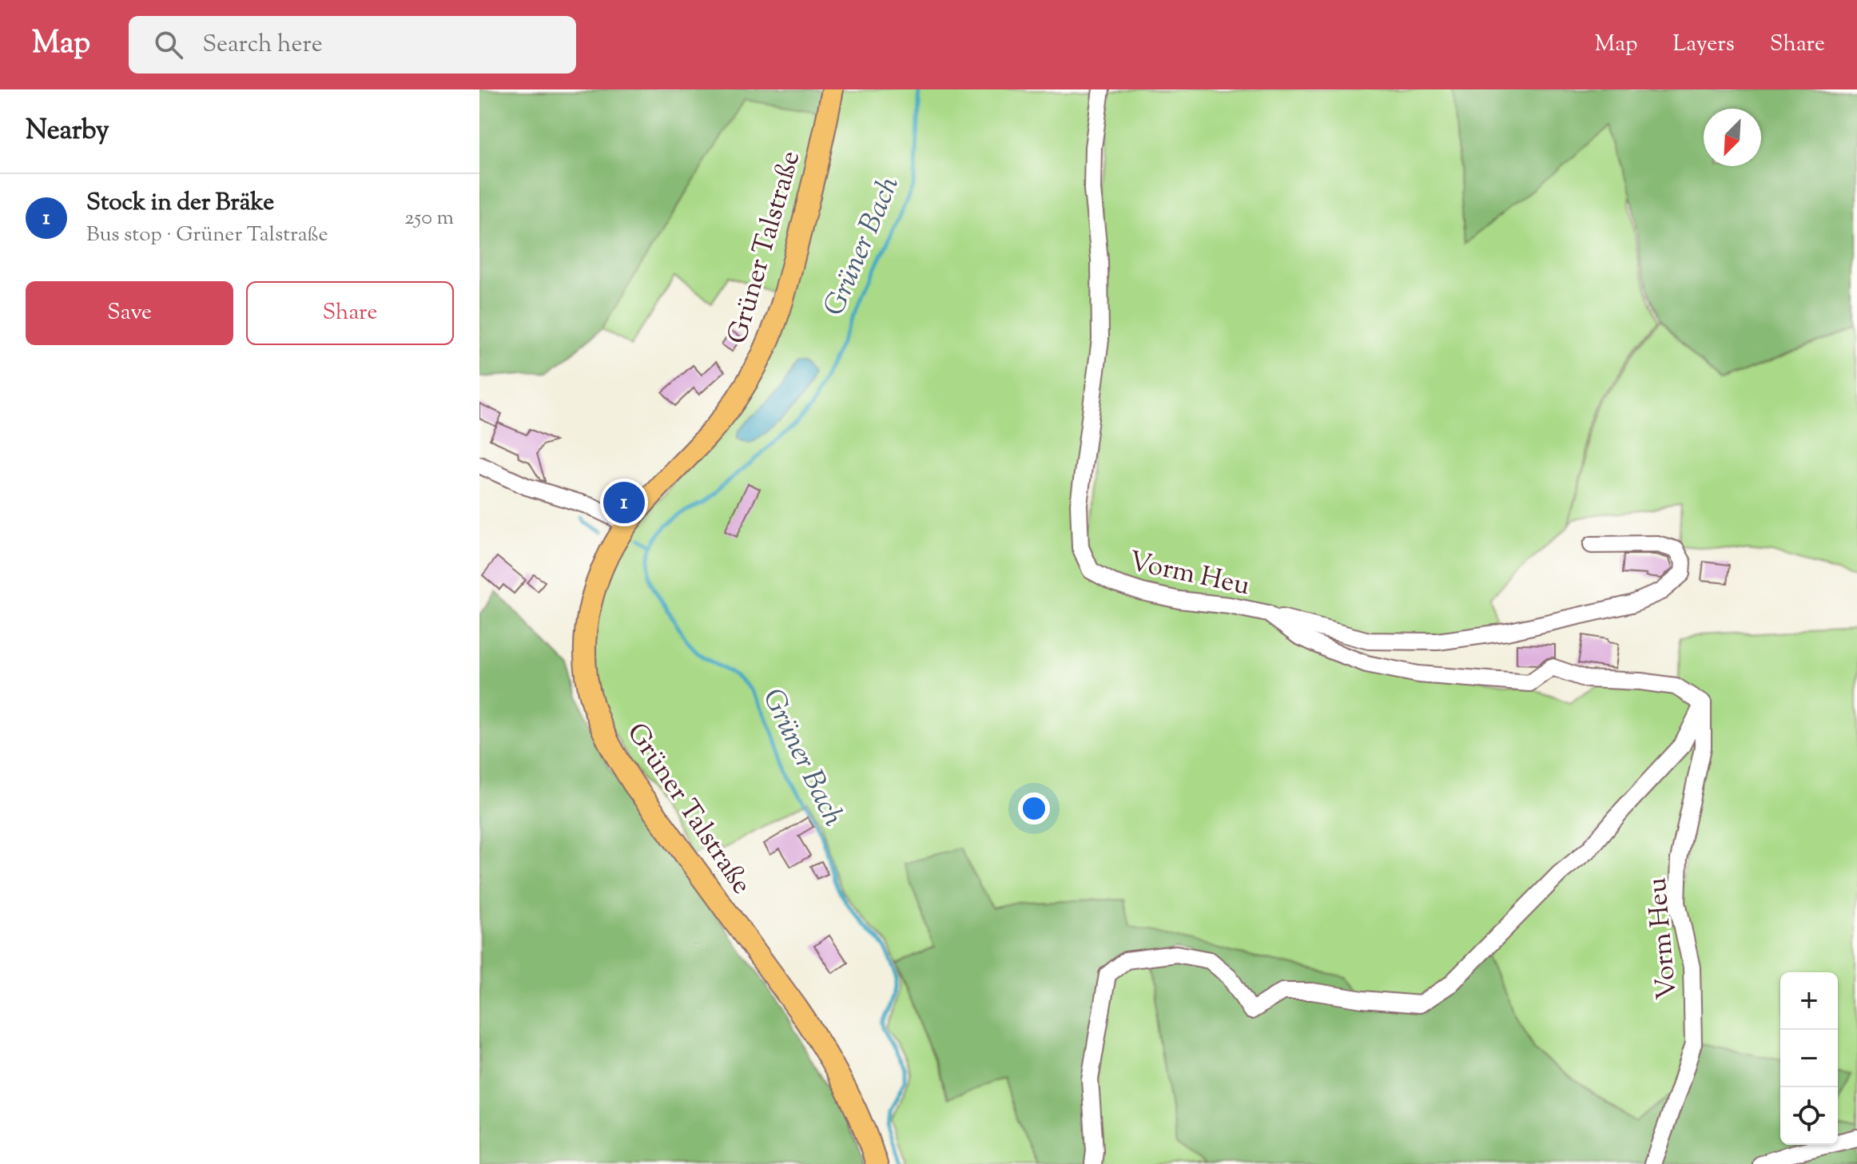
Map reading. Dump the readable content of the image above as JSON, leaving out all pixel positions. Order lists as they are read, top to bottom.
{
  "streets": {
    "main road": ["Grüner Talstraße"],
    "street": ["Vorm Heu"]
  },
  "water": ["Grüner Bach"],
  "north": "bottom left",
  "page": {
    "header": "Map",
    "search": "Search here",
    "nav": ["Map", "Layers", "Share"],
    "heading": "Nearby",
    "list": [
      {
        "mark": "1",
        "name": "Stock in der Bräke",
        "note": "Bus stop · Grüner Talstraße",
        "value": "250 m"
      }
    ],
    "buttons": ["Save", "Share"],
    "pins": "1",
    "map_buttons": ["+", "−"]
  }
}
